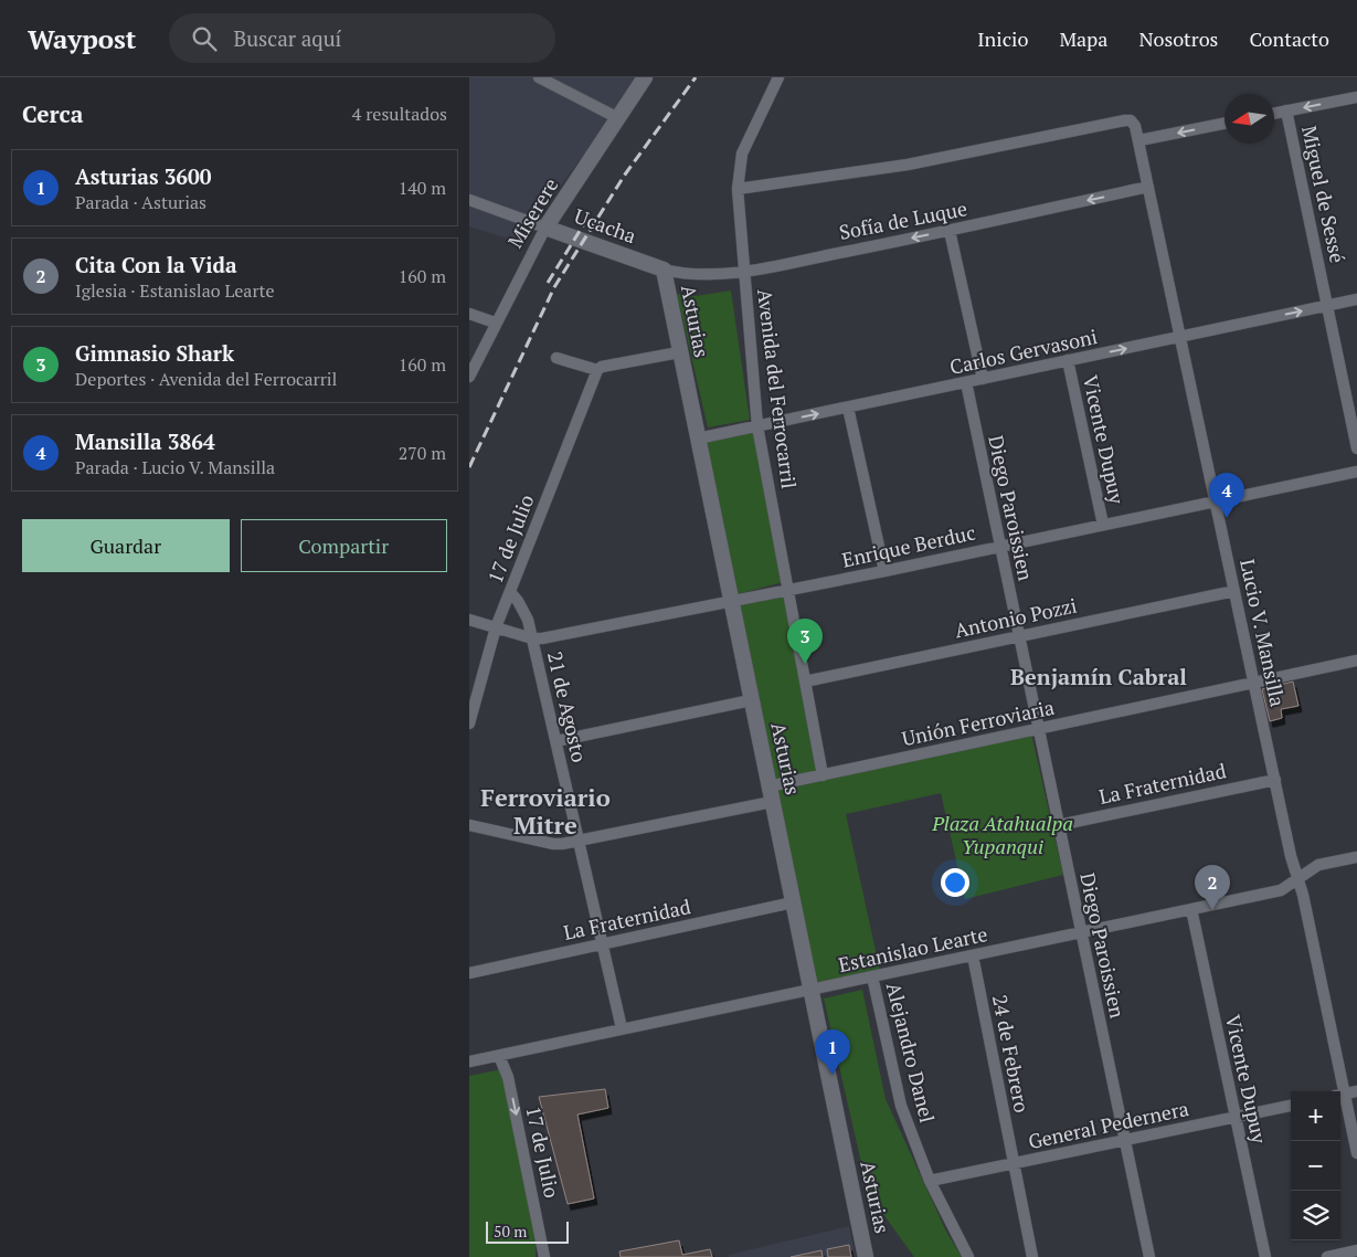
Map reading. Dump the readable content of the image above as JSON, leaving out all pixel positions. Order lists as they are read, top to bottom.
{
  "streets": {
    "street": [
      "Miguel de Sessé",
      "Miserere",
      "Sofía de Luque",
      "Ucacha",
      "Asturias",
      "Carlos Gervasoni",
      "Avenida del Ferrocarril",
      "Vicente Dupuy",
      "Diego Paroissien",
      "17 de Julio",
      "Enrique Berduc",
      "Antonio Pozzi",
      "Lucio V. Mansilla",
      "21 de Agosto",
      "Unión Ferroviaria",
      "La Fraternidad",
      "Estanislao Learte",
      "Alejandro Danel",
      "24 de Febrero",
      "General Pedernera"
    ]
  },
  "crossings": [
    ["Miguel de Sessé", "Carlos Gervasoni"],
    ["Miserere", "Ucacha"],
    ["Sofía de Luque", "Ucacha"],
    ["Sofía de Luque", "Asturias"],
    ["Sofía de Luque", "Avenida del Ferrocarril"],
    ["Sofía de Luque", "Lucio V. Mansilla"],
    ["Ucacha", "Asturias"],
    ["Asturias", "Carlos Gervasoni"],
    ["Asturias", "Enrique Berduc"],
    ["Asturias", "Unión Ferroviaria"],
    ["Asturias", "La Fraternidad"],
    ["Asturias", "Estanislao Learte"],
    ["Carlos Gervasoni", "Avenida del Ferrocarril"],
    ["Carlos Gervasoni", "Vicente Dupuy"],
    ["Carlos Gervasoni", "Diego Paroissien"],
    ["Carlos Gervasoni", "Lucio V. Mansilla"],
    ["Avenida del Ferrocarril", "Enrique Berduc"],
    ["Avenida del Ferrocarril", "Antonio Pozzi"],
    ["Avenida del Ferrocarril", "Lucio V. Mansilla"],
    ["Avenida del Ferrocarril", "Unión Ferroviaria"],
    ["Vicente Dupuy", "Enrique Berduc"],
    ["Vicente Dupuy", "Estanislao Learte"],
    ["Vicente Dupuy", "General Pedernera"],
    ["Diego Paroissien", "Enrique Berduc"],
    ["Diego Paroissien", "Antonio Pozzi"],
    ["Diego Paroissien", "Unión Ferroviaria"],
    ["Diego Paroissien", "La Fraternidad"],
    ["Diego Paroissien", "Estanislao Learte"],
    ["Diego Paroissien", "General Pedernera"],
    ["17 de Julio", "Enrique Berduc"],
    ["17 de Julio", "21 de Agosto"],
    ["17 de Julio", "Estanislao Learte"],
    ["Enrique Berduc", "Lucio V. Mansilla"],
    ["Enrique Berduc", "21 de Agosto"],
    ["Antonio Pozzi", "Lucio V. Mansilla"],
    ["Lucio V. Mansilla", "Unión Ferroviaria"],
    ["Lucio V. Mansilla", "La Fraternidad"],
    ["Lucio V. Mansilla", "Estanislao Learte"],
    ["21 de Agosto", "La Fraternidad"],
    ["21 de Agosto", "Estanislao Learte"],
    ["Estanislao Learte", "Alejandro Danel"],
    ["Estanislao Learte", "24 de Febrero"],
    ["Alejandro Danel", "General Pedernera"],
    ["24 de Febrero", "General Pedernera"]
  ],
  "one_way": ["Sofía de Luque", "Carlos Gervasoni", "17 de Julio"],
  "districts": ["Benjamín Cabral", "Ferroviario Mitre"],
  "parks": ["Plaza Atahualpa Yupanqui"],
  "scale_bar": "50 m",
  "north": "left",
  "page": {
    "header": "Waypost",
    "search": "Buscar aquí",
    "nav": [
      "Inicio",
      "Mapa",
      "Nosotros",
      "Contacto"
    ],
    "heading": ["Cerca", "4 resultados"],
    "list": [
      {
        "mark": "1",
        "name": "Asturias 3600",
        "note": "Parada · Asturias",
        "value": "140 m"
      },
      {
        "mark": "2",
        "name": "Cita Con la Vida",
        "note": "Iglesia · Estanislao Learte",
        "value": "160 m"
      },
      {
        "mark": "3",
        "name": "Gimnasio Shark",
        "note": "Deportes · Avenida del Ferrocarril",
        "value": "160 m"
      },
      {
        "mark": "4",
        "name": "Mansilla 3864",
        "note": "Parada · Lucio V. Mansilla",
        "value": "270 m"
      }
    ],
    "pins": [
      "4",
      "3",
      "2",
      "1"
    ],
    "buttons": ["Guardar", "Compartir"],
    "map_buttons": ["+", "−"],
    "scale": "50 m"
  }
}
